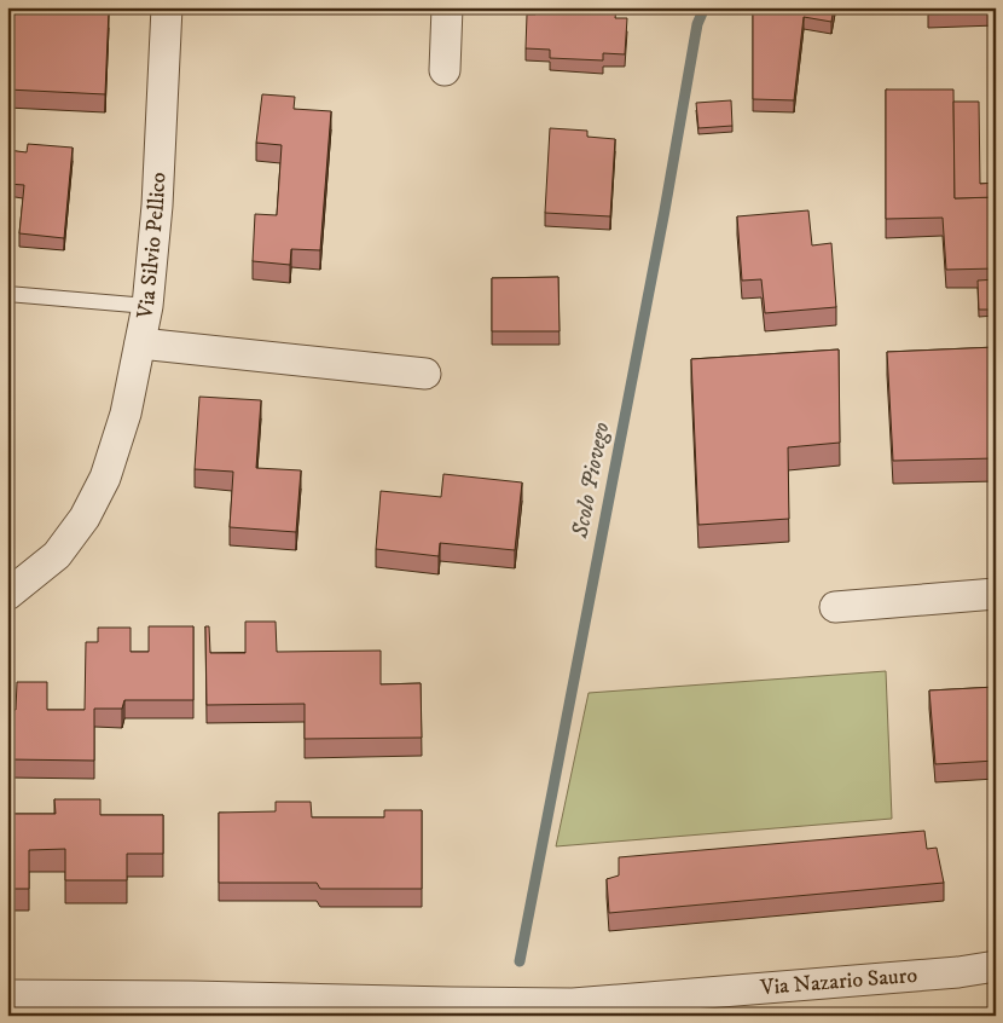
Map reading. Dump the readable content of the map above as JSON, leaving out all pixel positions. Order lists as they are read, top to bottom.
{
  "streets": {
    "street": ["Via Silvio Pellico", "Via Nazario Sauro"]
  },
  "water": ["Scolo Piovego"]
}
